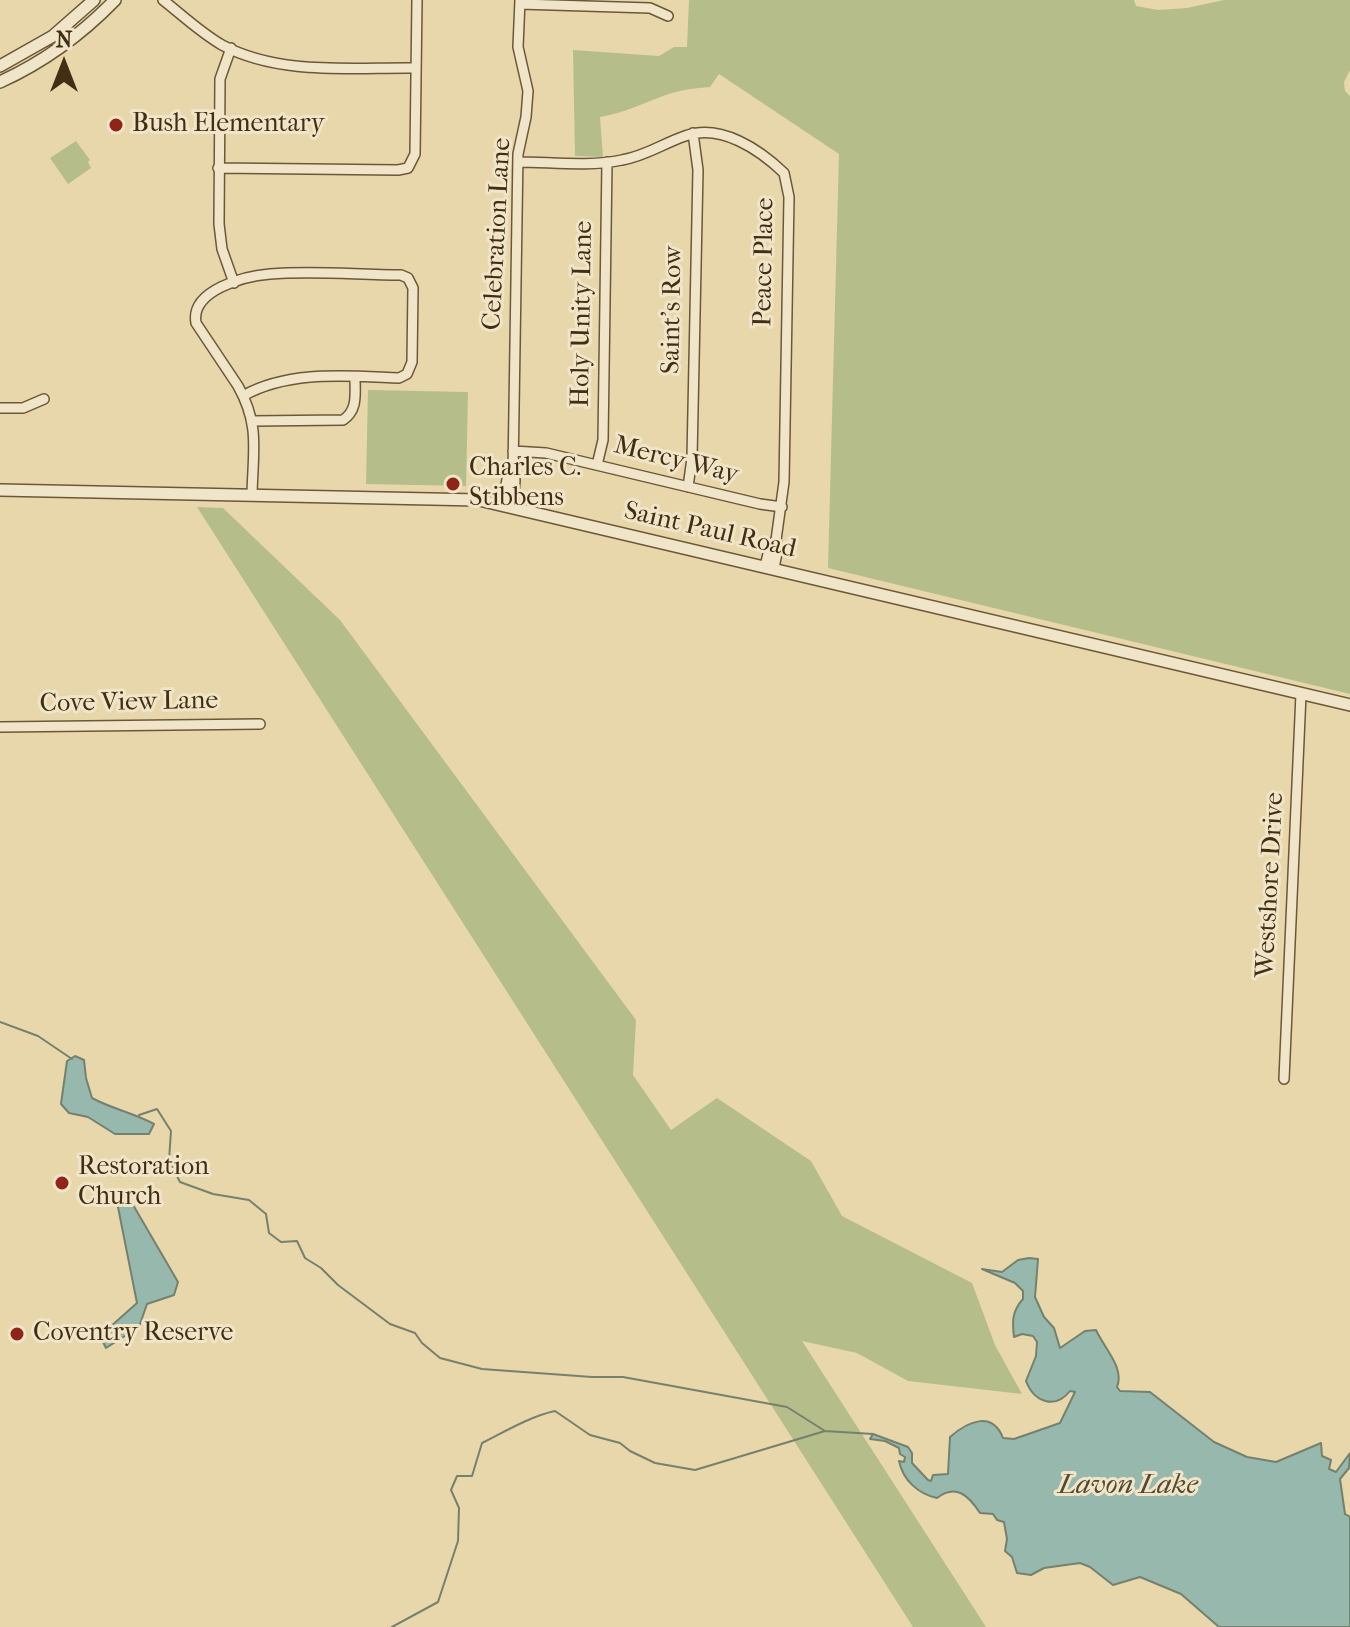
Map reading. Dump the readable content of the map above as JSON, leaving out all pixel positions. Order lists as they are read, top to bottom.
{
  "streets": {
    "street": [
      "Celebration Lane",
      "Peace Place",
      "Saint's Row",
      "Holy Unity Lane",
      "Mercy Way",
      "Saint Paul Road",
      "Cove View Lane",
      "Westshore Drive"
    ]
  },
  "crossings": [
    ["Celebration Lane", "Mercy Way"],
    ["Celebration Lane", "Saint Paul Road"],
    ["Peace Place", "Saint's Row"],
    ["Peace Place", "Mercy Way"],
    ["Peace Place", "Saint Paul Road"],
    ["Saint's Row", "Mercy Way"],
    ["Holy Unity Lane", "Mercy Way"],
    ["Saint Paul Road", "Westshore Drive"]
  ],
  "water": ["Lavon Lake"],
  "places": [
    "Bush Elementary",
    "Charles C. Stibbens",
    "Restoration Church",
    "Coventry Reserve"
  ],
  "north": "top"
}
